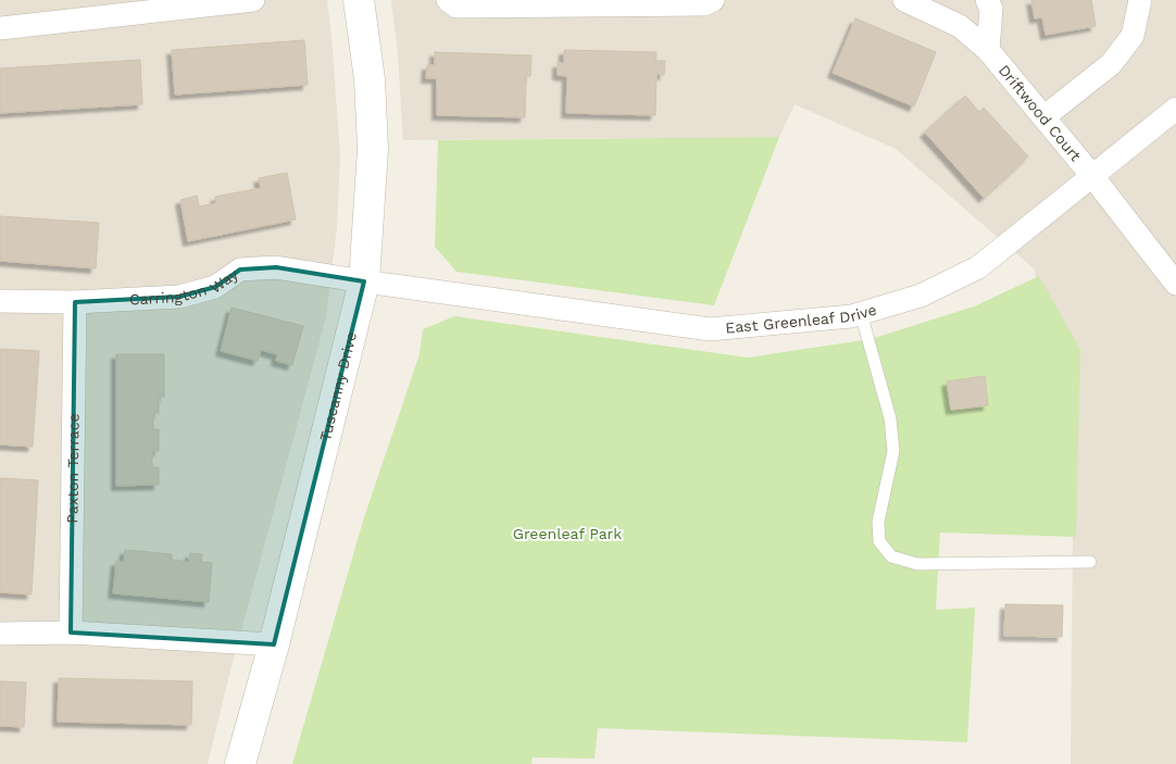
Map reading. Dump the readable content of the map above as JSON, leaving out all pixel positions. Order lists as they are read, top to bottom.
{
  "streets": {
    "street": [
      "Driftwood Court",
      "Carrington Way",
      "East Greenleaf Drive",
      "Tuscanny Drive",
      "Paxton Terrace"
    ]
  },
  "crossings": [
    ["Driftwood Court", "East Greenleaf Drive"],
    ["Carrington Way", "East Greenleaf Drive"],
    ["Carrington Way", "Tuscanny Drive"],
    ["Carrington Way", "Paxton Terrace"],
    ["East Greenleaf Drive", "Tuscanny Drive"]
  ],
  "parks": ["Greenleaf Park"]
}
